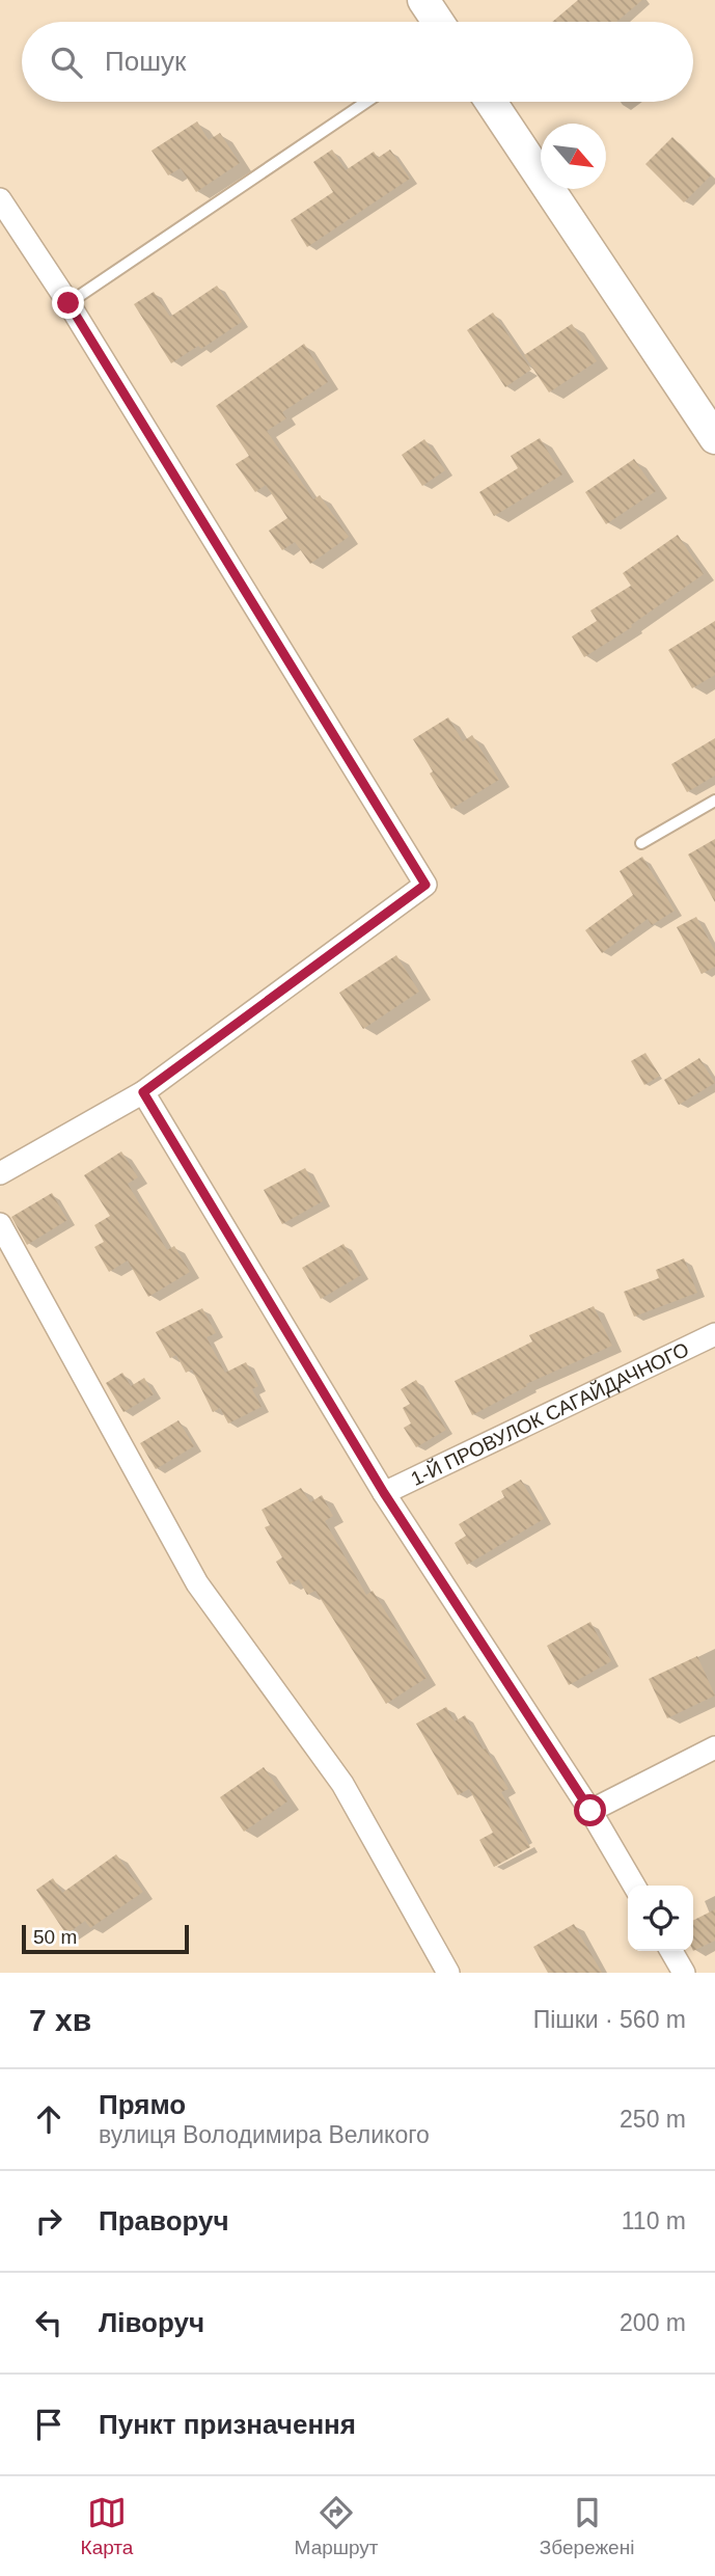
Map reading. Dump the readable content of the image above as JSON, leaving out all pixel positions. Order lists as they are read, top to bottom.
{
  "streets": {
    "street": ["1-Й ПРОВУЛОК САГАЙДАЧНОГО"]
  },
  "scale_bar": "50 m",
  "north": "bottom right",
  "page": {
    "search": "Пошук",
    "scale": "50 m",
    "heading": ["7 хв", "Пішки · 560 m"],
    "list": [
      ["Прямо", "вулиця Володимира Великого", "250 m"],
      ["Праворуч", "110 m"],
      ["Ліворуч", "200 m"],
      "Пункт призначення"
    ],
    "nav": ["Карта", "Маршрут", "Збережені"]
  }
}
